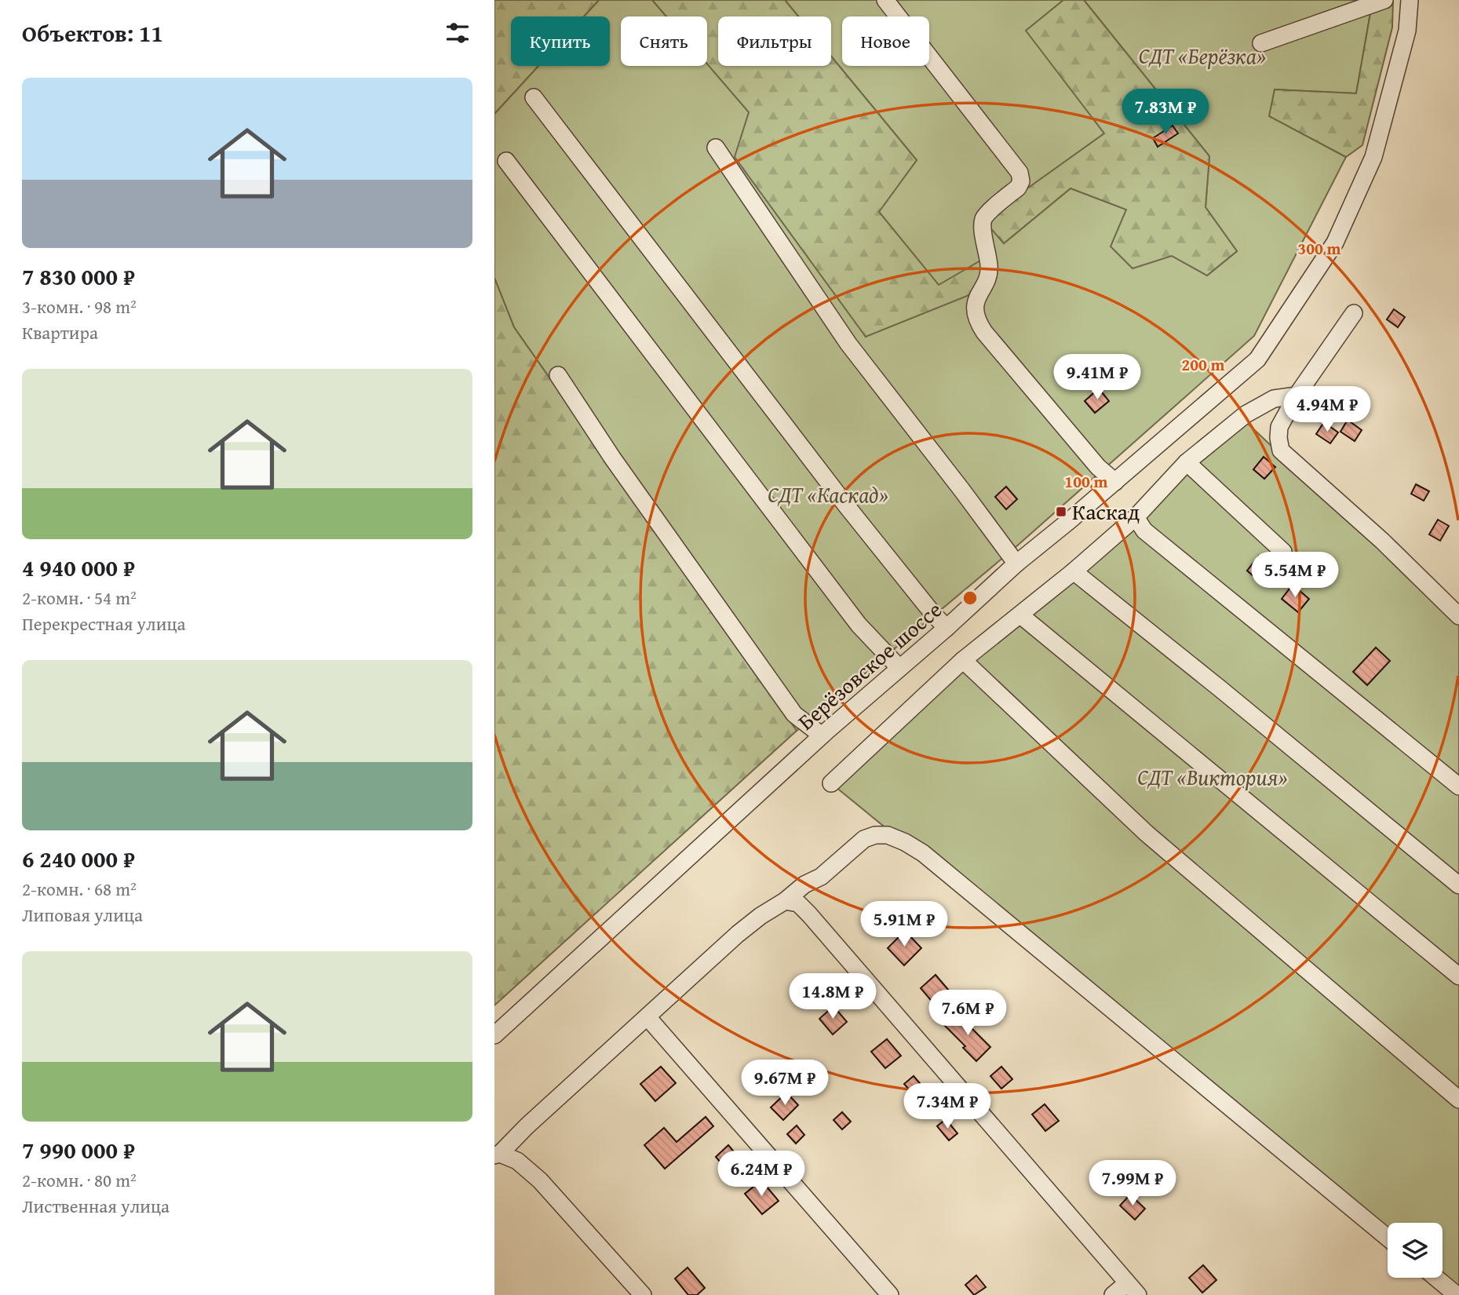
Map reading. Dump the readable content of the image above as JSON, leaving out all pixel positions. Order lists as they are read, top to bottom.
{
  "streets": {
    "street": ["Берёзовское шоссе"]
  },
  "parks": ["СДТ «Берёзка»", "СДТ «Каскад»", "СДТ «Виктория»"],
  "places": {
    "transit": ["Каскад"]
  },
  "page": {
    "heading": "Объектов: 11",
    "chip": [
      "Купить",
      "Снять",
      "Фильтры",
      "Новое"
    ],
    "list": [
      {
        "name": "7 830 000 ₽",
        "note": "3-комн. · 98 m² · Квартира"
      },
      {
        "name": "4 940 000 ₽",
        "note": "2-комн. · 54 m² · Перекрестная улица"
      },
      {
        "name": "6 240 000 ₽",
        "note": "2-комн. · 68 m² · Липовая улица"
      },
      {
        "name": "7 990 000 ₽",
        "note": "2-комн. · 80 m² · Лиственная улица"
      }
    ],
    "price": [
      "7.83M ₽",
      "9.41M ₽",
      "4.94M ₽",
      "5.54M ₽",
      "5.91M ₽",
      "14.8M ₽",
      "7.6M ₽",
      "9.67M ₽",
      "7.34M ₽",
      "6.24M ₽",
      "7.99M ₽"
    ]
  },
  "rings": ["300 m", "200 m", "100 m"]
}
